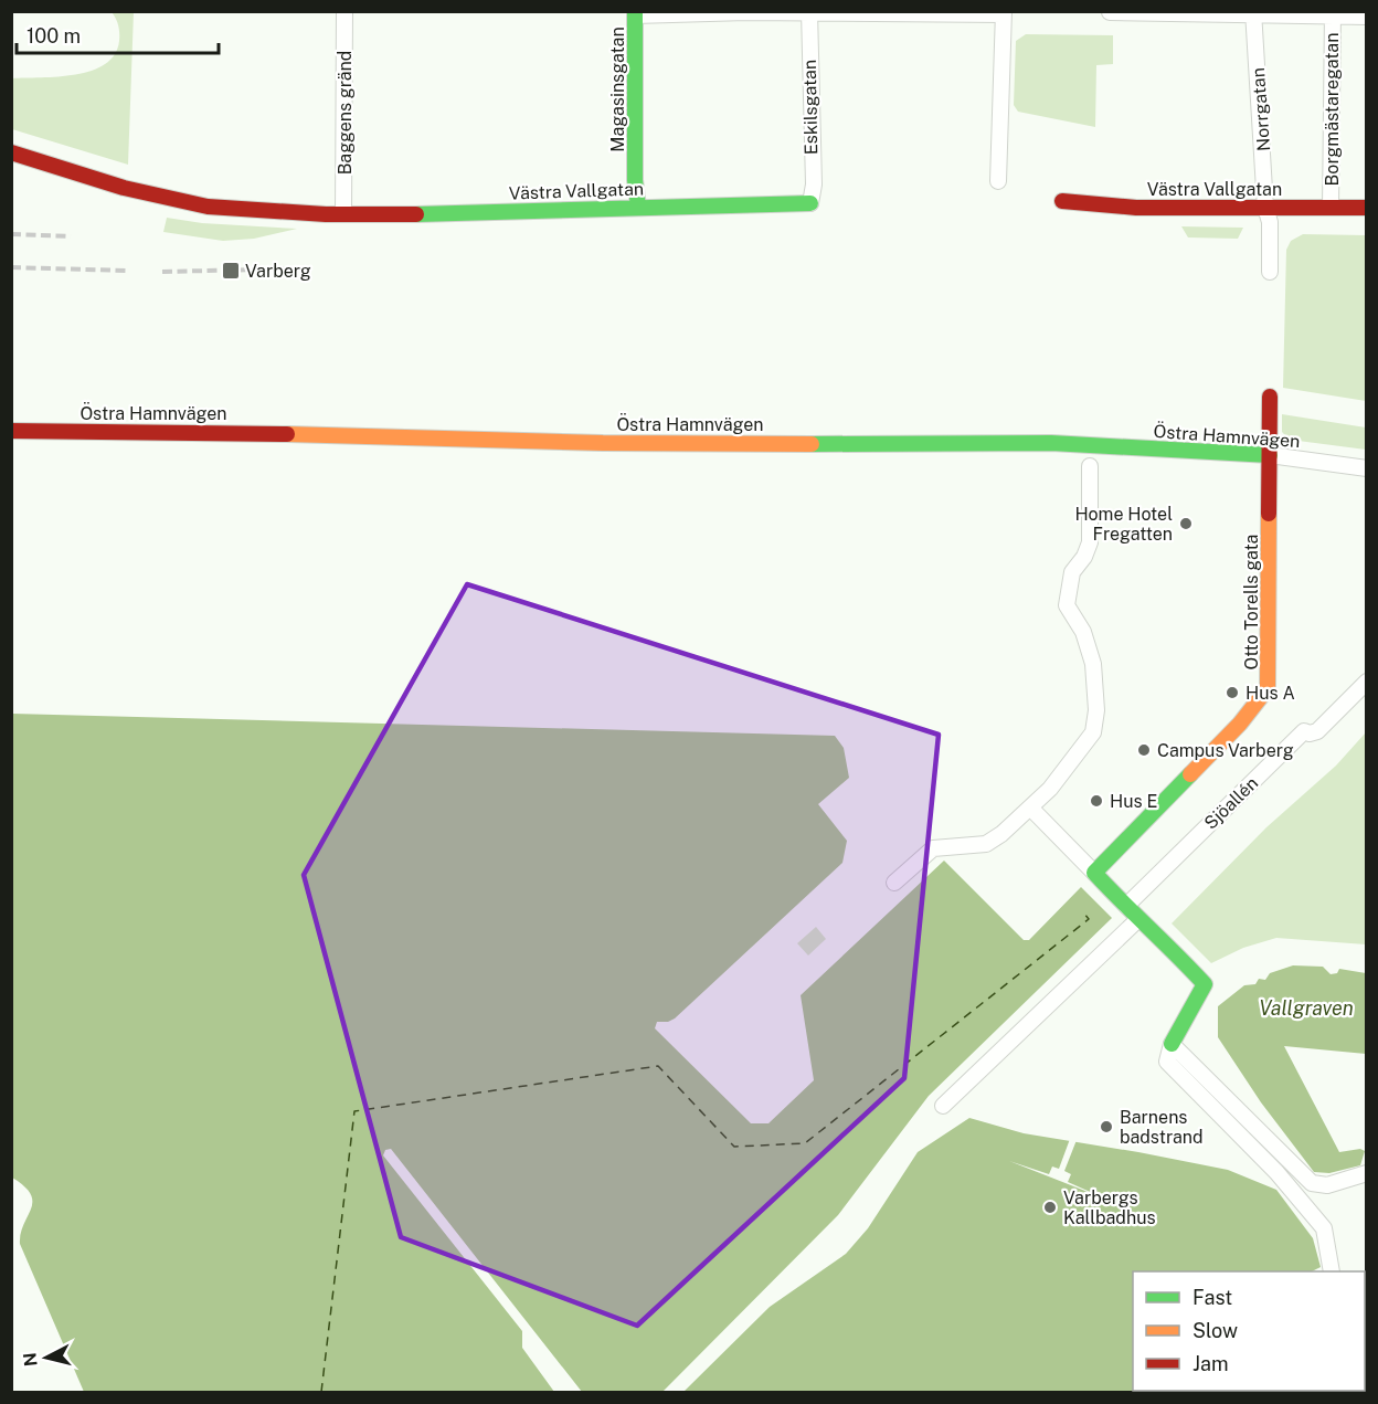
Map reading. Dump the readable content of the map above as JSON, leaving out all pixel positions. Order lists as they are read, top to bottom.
{
  "streets": {
    "street": [
      "Magasinsgatan",
      "Eskilsgatan",
      "Norrgatan",
      "Borgmästaregatan",
      "Baggens gränd",
      "Västra Vallgatan",
      "Östra Hamnvägen",
      "Otto Torells gata",
      "Sjöallén"
    ]
  },
  "crossings": [
    ["Magasinsgatan", "Västra Vallgatan"],
    ["Eskilsgatan", "Västra Vallgatan"],
    ["Norrgatan", "Västra Vallgatan"],
    ["Borgmästaregatan", "Västra Vallgatan"],
    ["Baggens gränd", "Västra Vallgatan"],
    ["Östra Hamnvägen", "Otto Torells gata"]
  ],
  "water": ["Vallgraven"],
  "places": {
    "transit": ["Varberg"],
    "other": [
      "Home Hotel Fregatten",
      "Hus A",
      "Campus Varberg",
      "Hus E",
      "Barnens badstrand",
      "Varbergs Kallbadhus"
    ]
  },
  "legend": ["Fast", "Slow", "Jam"],
  "scale_bar": "100 m",
  "north": "left"
}
